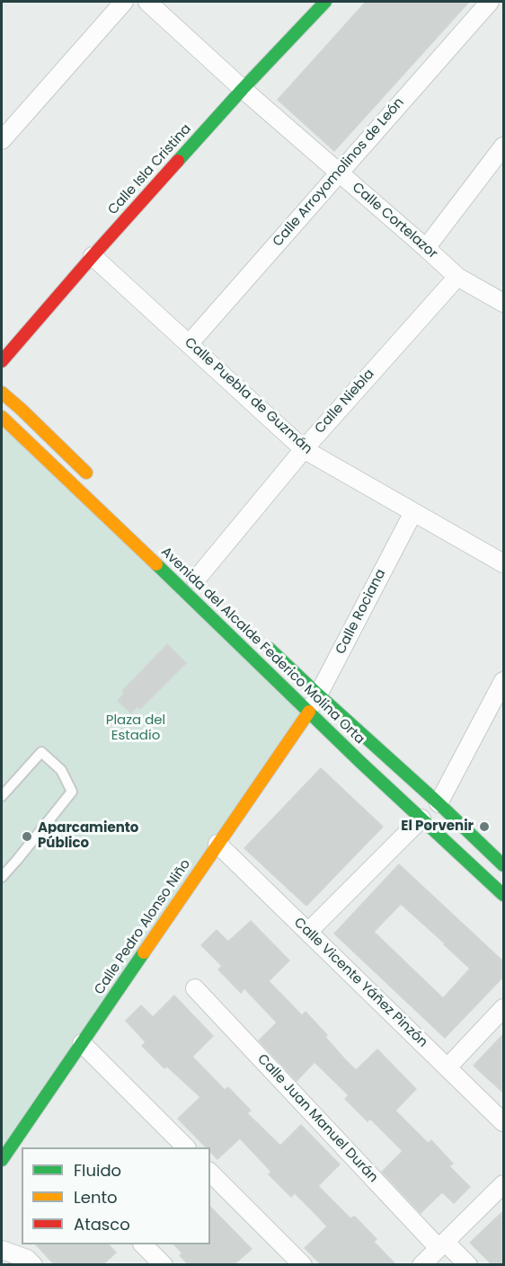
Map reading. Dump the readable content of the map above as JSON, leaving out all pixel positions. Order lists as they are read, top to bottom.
{
  "streets": {
    "main road": ["Calle Isla Cristina", "Avenida del Alcalde Federico Molina Orta", "Calle Pedro Alonso Niño"],
    "street": [
      "Calle Arroyomolinos de León",
      "Calle Cortelazor",
      "Calle Puebla de Guzmán",
      "Calle Niebla",
      "Calle Rociana",
      "Calle Vicente Yáñez Pinzón",
      "Calle Juan Manuel Durán"
    ]
  },
  "crossings": [
    ["Calle Isla Cristina", "Calle Cortelazor"],
    ["Calle Isla Cristina", "Calle Puebla de Guzmán"],
    ["Calle Arroyomolinos de León", "Calle Cortelazor"],
    ["Calle Arroyomolinos de León", "Calle Puebla de Guzmán"],
    ["Calle Cortelazor", "Calle Niebla"],
    ["Calle Puebla de Guzmán", "Calle Niebla"],
    ["Calle Puebla de Guzmán", "Calle Rociana"],
    ["Calle Rociana", "Avenida del Alcalde Federico Molina Orta"],
    ["Calle Rociana", "Calle Pedro Alonso Niño"],
    ["Avenida del Alcalde Federico Molina Orta", "Calle Pedro Alonso Niño"],
    ["Calle Pedro Alonso Niño", "Calle Vicente Yáñez Pinzón"]
  ],
  "parks": ["Plaza del Estadio"],
  "places": ["El Porvenir", "Aparcamiento Público"],
  "legend": ["Fluido", "Lento", "Atasco"]
}
